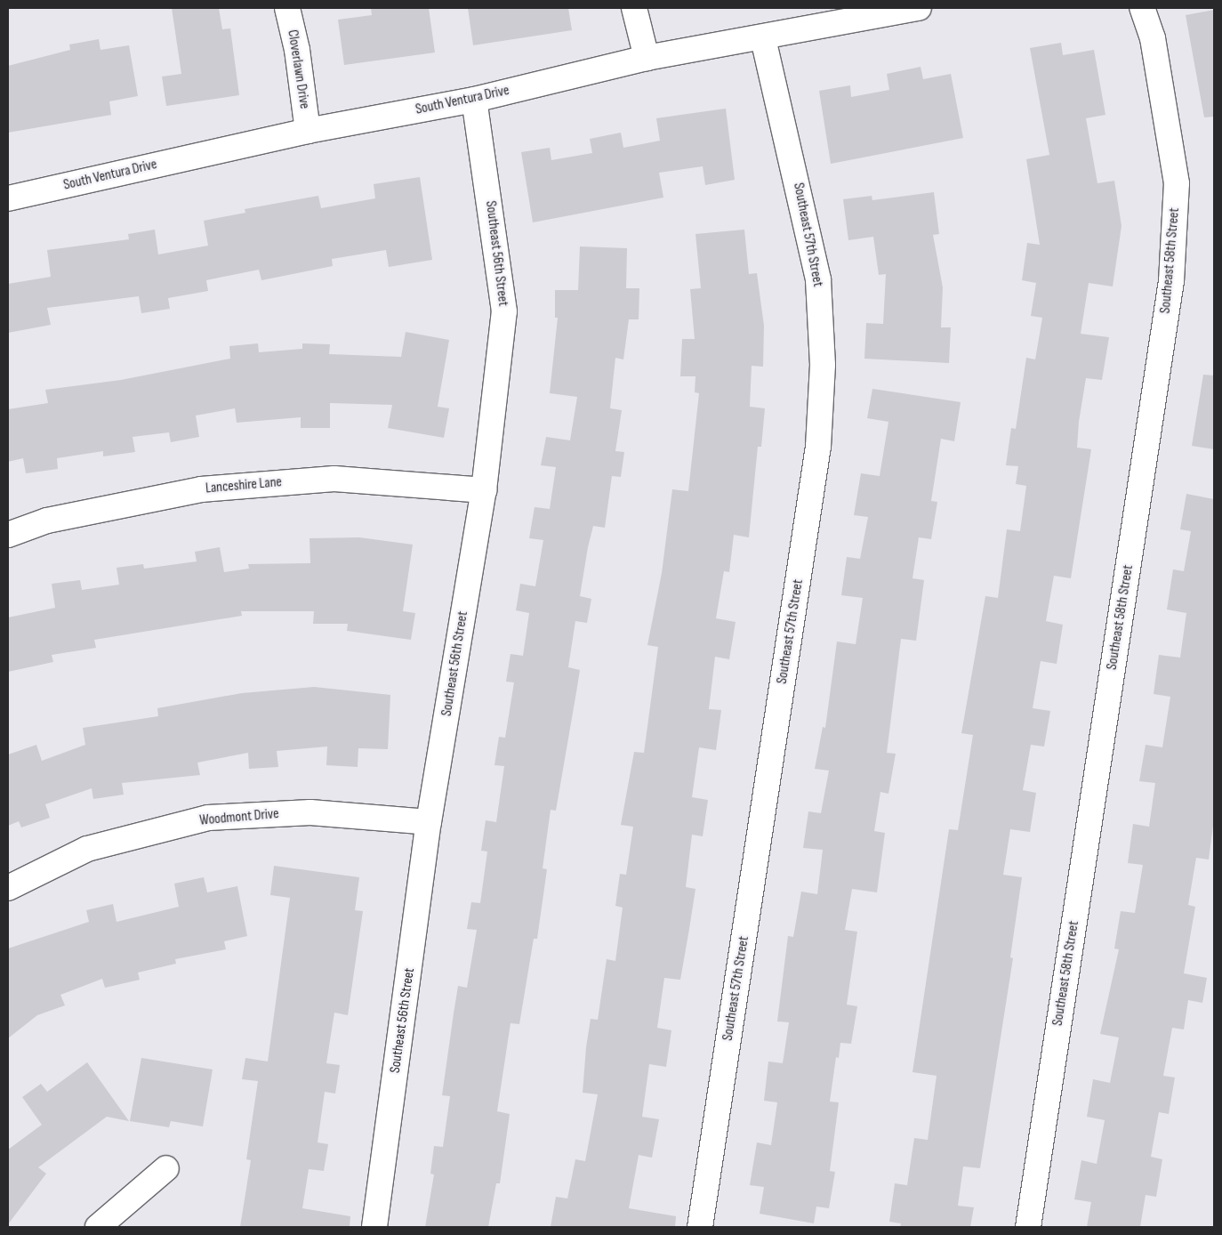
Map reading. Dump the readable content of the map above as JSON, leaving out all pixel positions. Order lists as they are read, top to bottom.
{
  "streets": {
    "street": [
      "Cloverlawn Drive",
      "South Ventura Drive",
      "Southeast 57th Street",
      "Southeast 56th Street",
      "Southeast 58th Street",
      "Lanceshire Lane",
      "Woodmont Drive"
    ]
  },
  "crossings": [
    ["Cloverlawn Drive", "South Ventura Drive"],
    ["South Ventura Drive", "Southeast 57th Street"],
    ["South Ventura Drive", "Southeast 56th Street"],
    ["Southeast 56th Street", "Lanceshire Lane"],
    ["Southeast 56th Street", "Woodmont Drive"]
  ]
}
